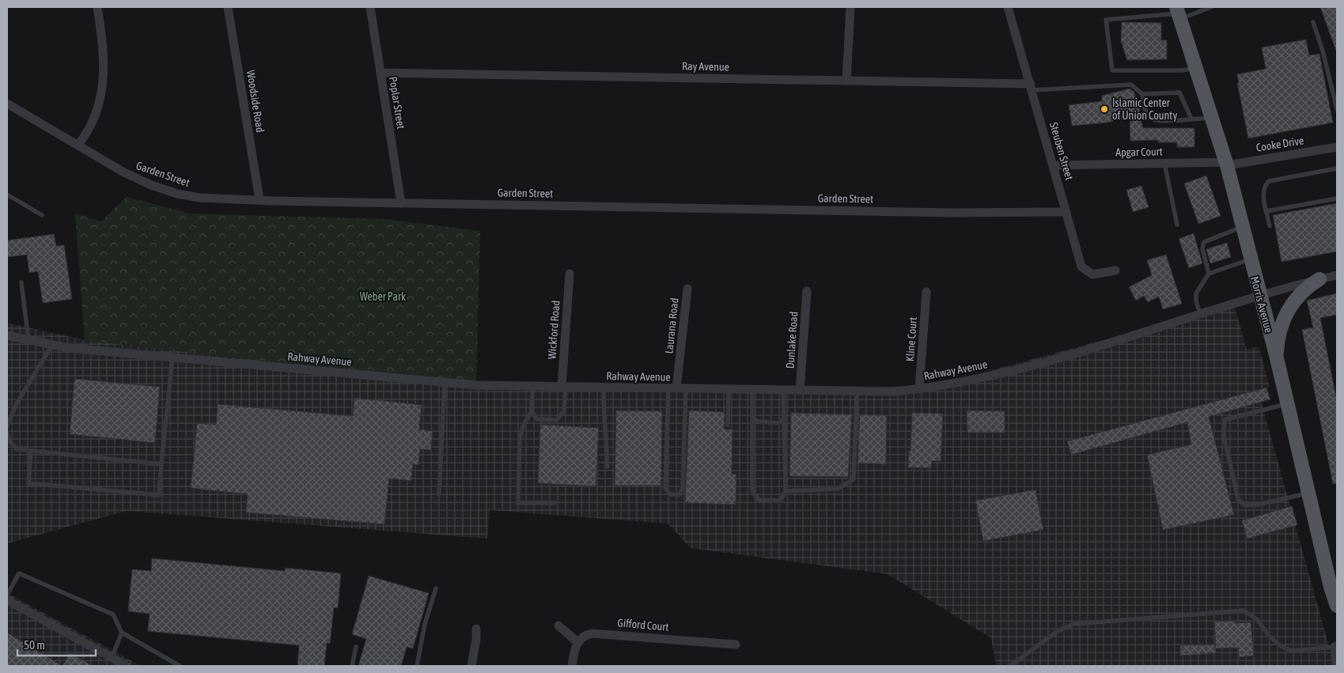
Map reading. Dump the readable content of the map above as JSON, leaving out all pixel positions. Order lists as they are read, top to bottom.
{
  "streets": {
    "main road": ["Morris Avenue"],
    "street": [
      "Ray Avenue",
      "Woodside Road",
      "Poplar Street",
      "Cooke Drive",
      "Steuben Street",
      "Apgar Court",
      "Garden Street",
      "Laurana Road",
      "Wickford Road",
      "Kline Court",
      "Dunlake Road",
      "Rahway Avenue",
      "Gifford Court"
    ]
  },
  "crossings": [
    ["Ray Avenue", "Poplar Street"],
    ["Ray Avenue", "Steuben Street"],
    ["Woodside Road", "Garden Street"],
    ["Poplar Street", "Garden Street"],
    ["Cooke Drive", "Apgar Court"],
    ["Cooke Drive", "Morris Avenue"],
    ["Steuben Street", "Apgar Court"],
    ["Steuben Street", "Garden Street"],
    ["Apgar Court", "Morris Avenue"],
    ["Morris Avenue", "Rahway Avenue"],
    ["Laurana Road", "Rahway Avenue"],
    ["Wickford Road", "Rahway Avenue"],
    ["Kline Court", "Rahway Avenue"],
    ["Dunlake Road", "Rahway Avenue"]
  ],
  "parks": ["Weber Park"],
  "places": ["Islamic Center of Union County"],
  "scale_bar": "50 m"
}
